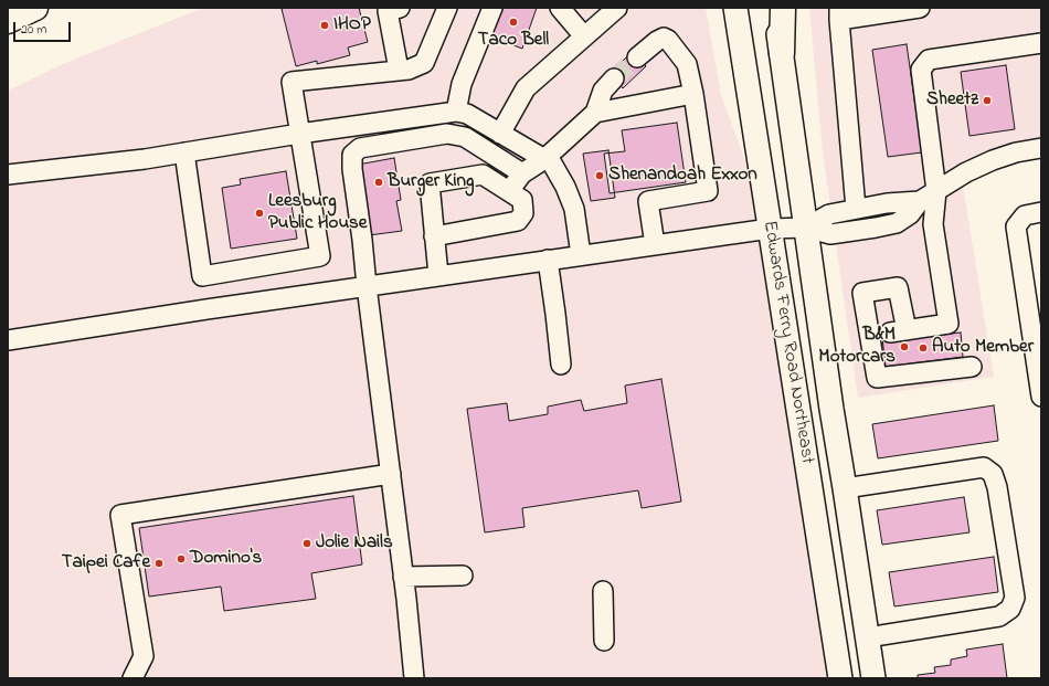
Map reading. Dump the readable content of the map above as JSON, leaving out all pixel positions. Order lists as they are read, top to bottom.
{
  "streets": {
    "main road": ["Edwards Ferry Road Northeast"]
  },
  "places": [
    "Taco Bell",
    "IHOP",
    "Sheetz",
    "Shenandoah Exxon",
    "Burger King",
    "Leesburg Public House",
    "B&M Motorcars",
    "Auto Member",
    "Jolie Nails",
    "Domino's",
    "Taipei Cafe"
  ],
  "scale_bar": "20 m"
}
